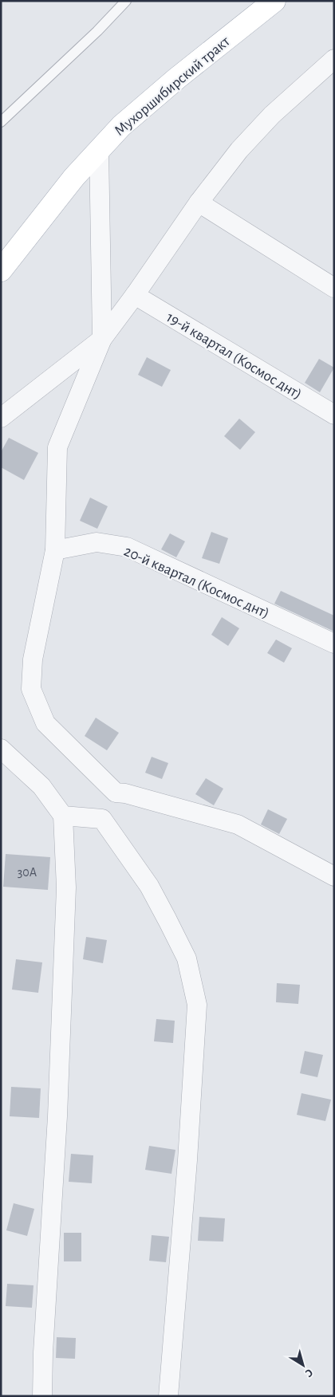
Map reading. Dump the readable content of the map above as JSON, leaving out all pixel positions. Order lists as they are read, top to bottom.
{
  "streets": {
    "main road": ["Мухоршибирский тракт"],
    "street": ["19-й квартал (Космос днт)", "20-й квартал (Космос днт)"]
  },
  "house_numbers": ["30А"],
  "north": "bottom right"
}
